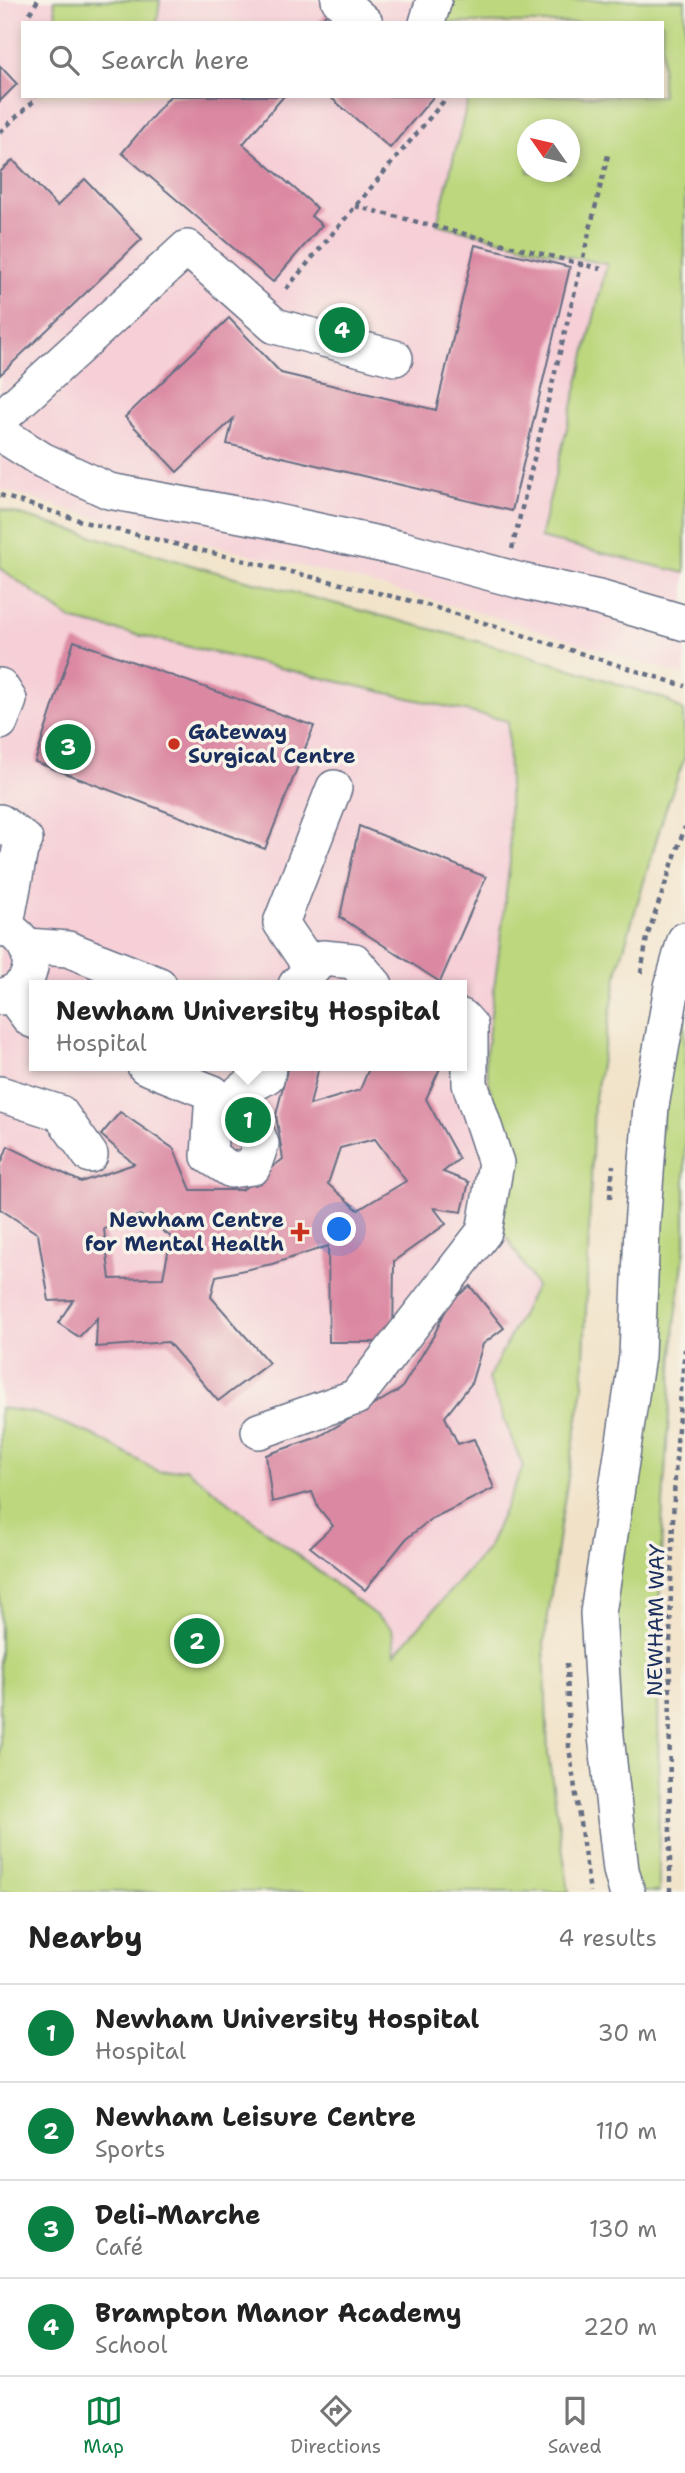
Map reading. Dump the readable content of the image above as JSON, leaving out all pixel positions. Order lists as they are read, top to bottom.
{
  "streets": {
    "path": ["NEWHAM WAY"]
  },
  "places": {
    "other": ["Gateway Surgical Centre"],
    "health": ["Newham Centre for Mental Health"]
  },
  "north": "top left",
  "page": {
    "search": "Search here",
    "pins": [
      "4",
      "3",
      "1",
      "2"
    ],
    "popup": ["Newham University Hospital", "Hospital"],
    "heading": ["Nearby", "4 results"],
    "list": [
      {
        "mark": "1",
        "name": "Newham University Hospital",
        "note": "Hospital",
        "value": "30 m"
      },
      {
        "mark": "2",
        "name": "Newham Leisure Centre",
        "note": "Sports",
        "value": "110 m"
      },
      {
        "mark": "3",
        "name": "Deli-Marche",
        "note": "Café",
        "value": "130 m"
      },
      {
        "mark": "4",
        "name": "Brampton Manor Academy",
        "note": "School",
        "value": "220 m"
      }
    ],
    "nav": ["Map", "Directions", "Saved"]
  }
}
